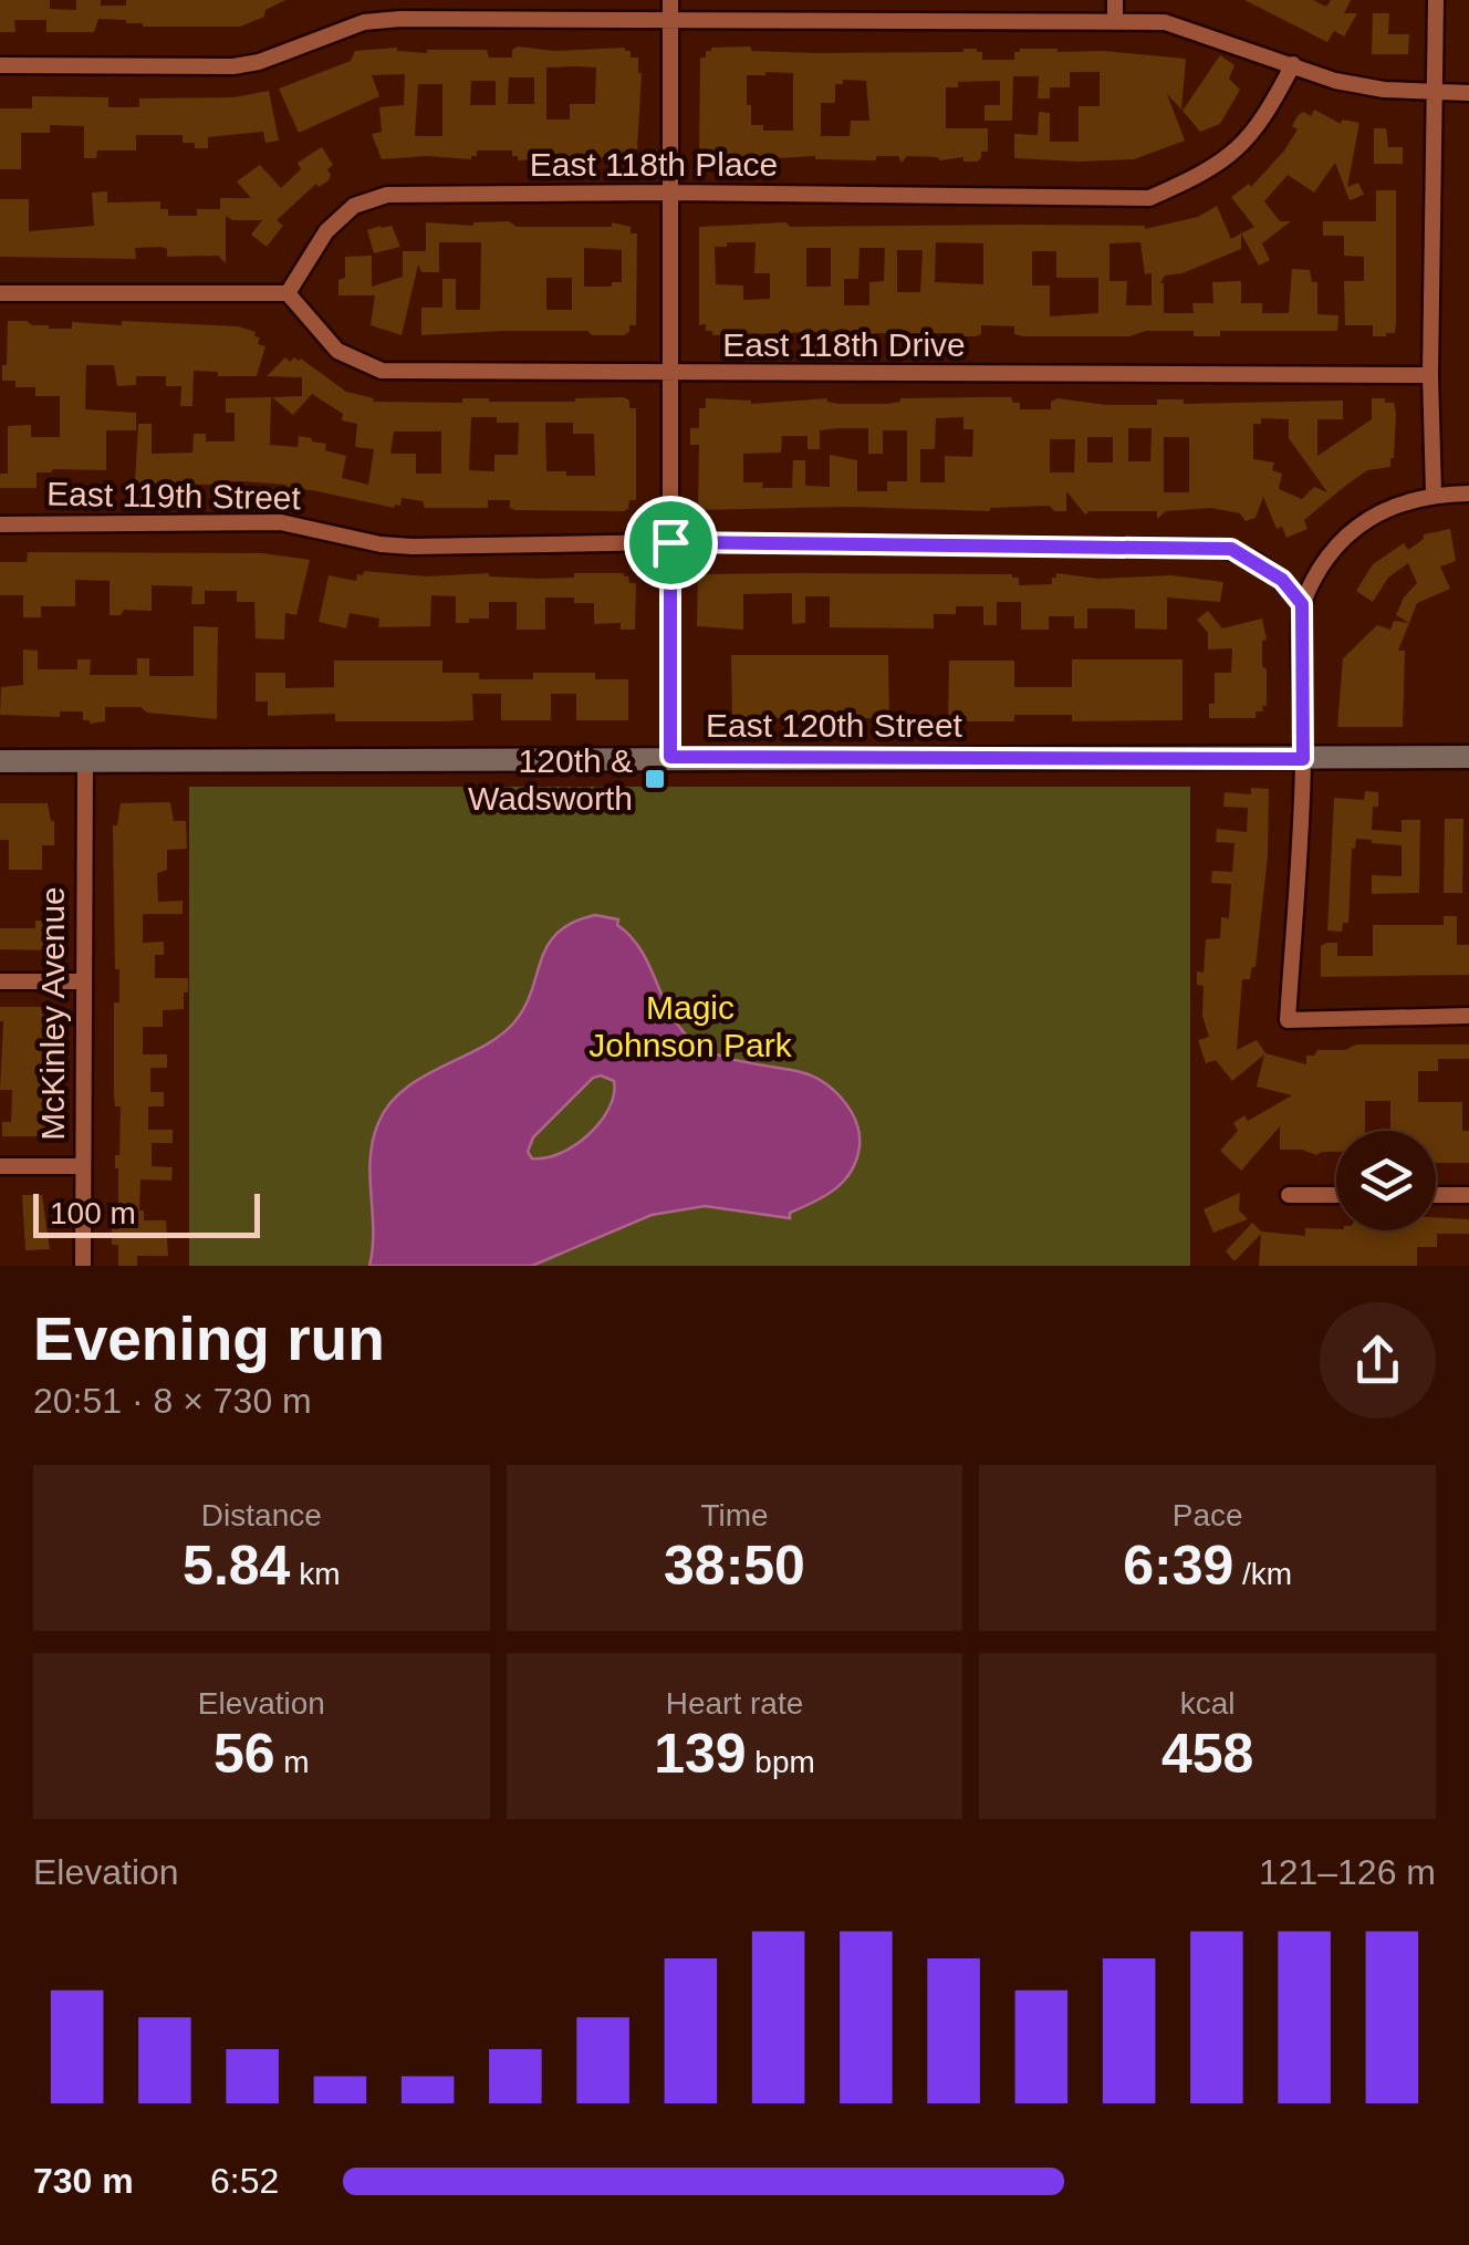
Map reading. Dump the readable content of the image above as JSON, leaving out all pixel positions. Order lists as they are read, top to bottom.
{
  "streets": {
    "street": [
      "East 118th Place",
      "East 118th Drive",
      "East 119th Street",
      "East 120th Street",
      "McKinley Avenue"
    ]
  },
  "crossings": [
    ["East 118th Place", "East 118th Drive"],
    ["East 120th Street", "McKinley Avenue"]
  ],
  "parks": ["Magic Johnson Park"],
  "places": {
    "transit": ["120th & Wadsworth"]
  },
  "scale_bar": "100 m",
  "page": {
    "scale": "100 m",
    "heading": ["Evening run", "20:51 · 8 × 730 m"],
    "stats": [
      ["Distance", "5.84 km"],
      ["Time", "38:50"],
      ["Pace", "6:39 /km"],
      ["Elevation", "56 m"],
      ["Heart rate", "139 bpm"],
      ["kcal", "458"]
    ],
    "chart": ["Elevation", "121–126 m"],
    "list": [
      {
        "name": "730 m",
        "note": "6:52"
      }
    ]
  }
}
